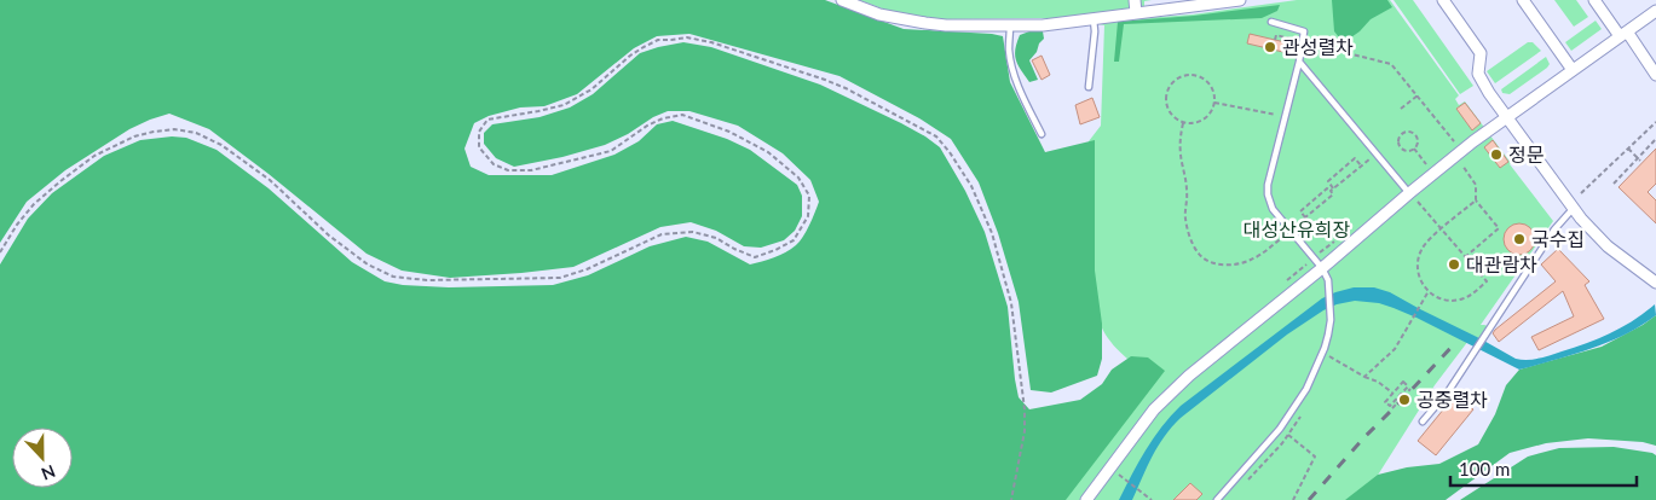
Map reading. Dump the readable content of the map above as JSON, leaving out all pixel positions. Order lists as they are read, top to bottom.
{
  "parks": ["대성산유희장"],
  "places": [
    "관성렬차",
    "정문",
    "국수집",
    "대관람차",
    "공중렬차"
  ],
  "scale_bar": "100 m",
  "north": "bottom"
}
